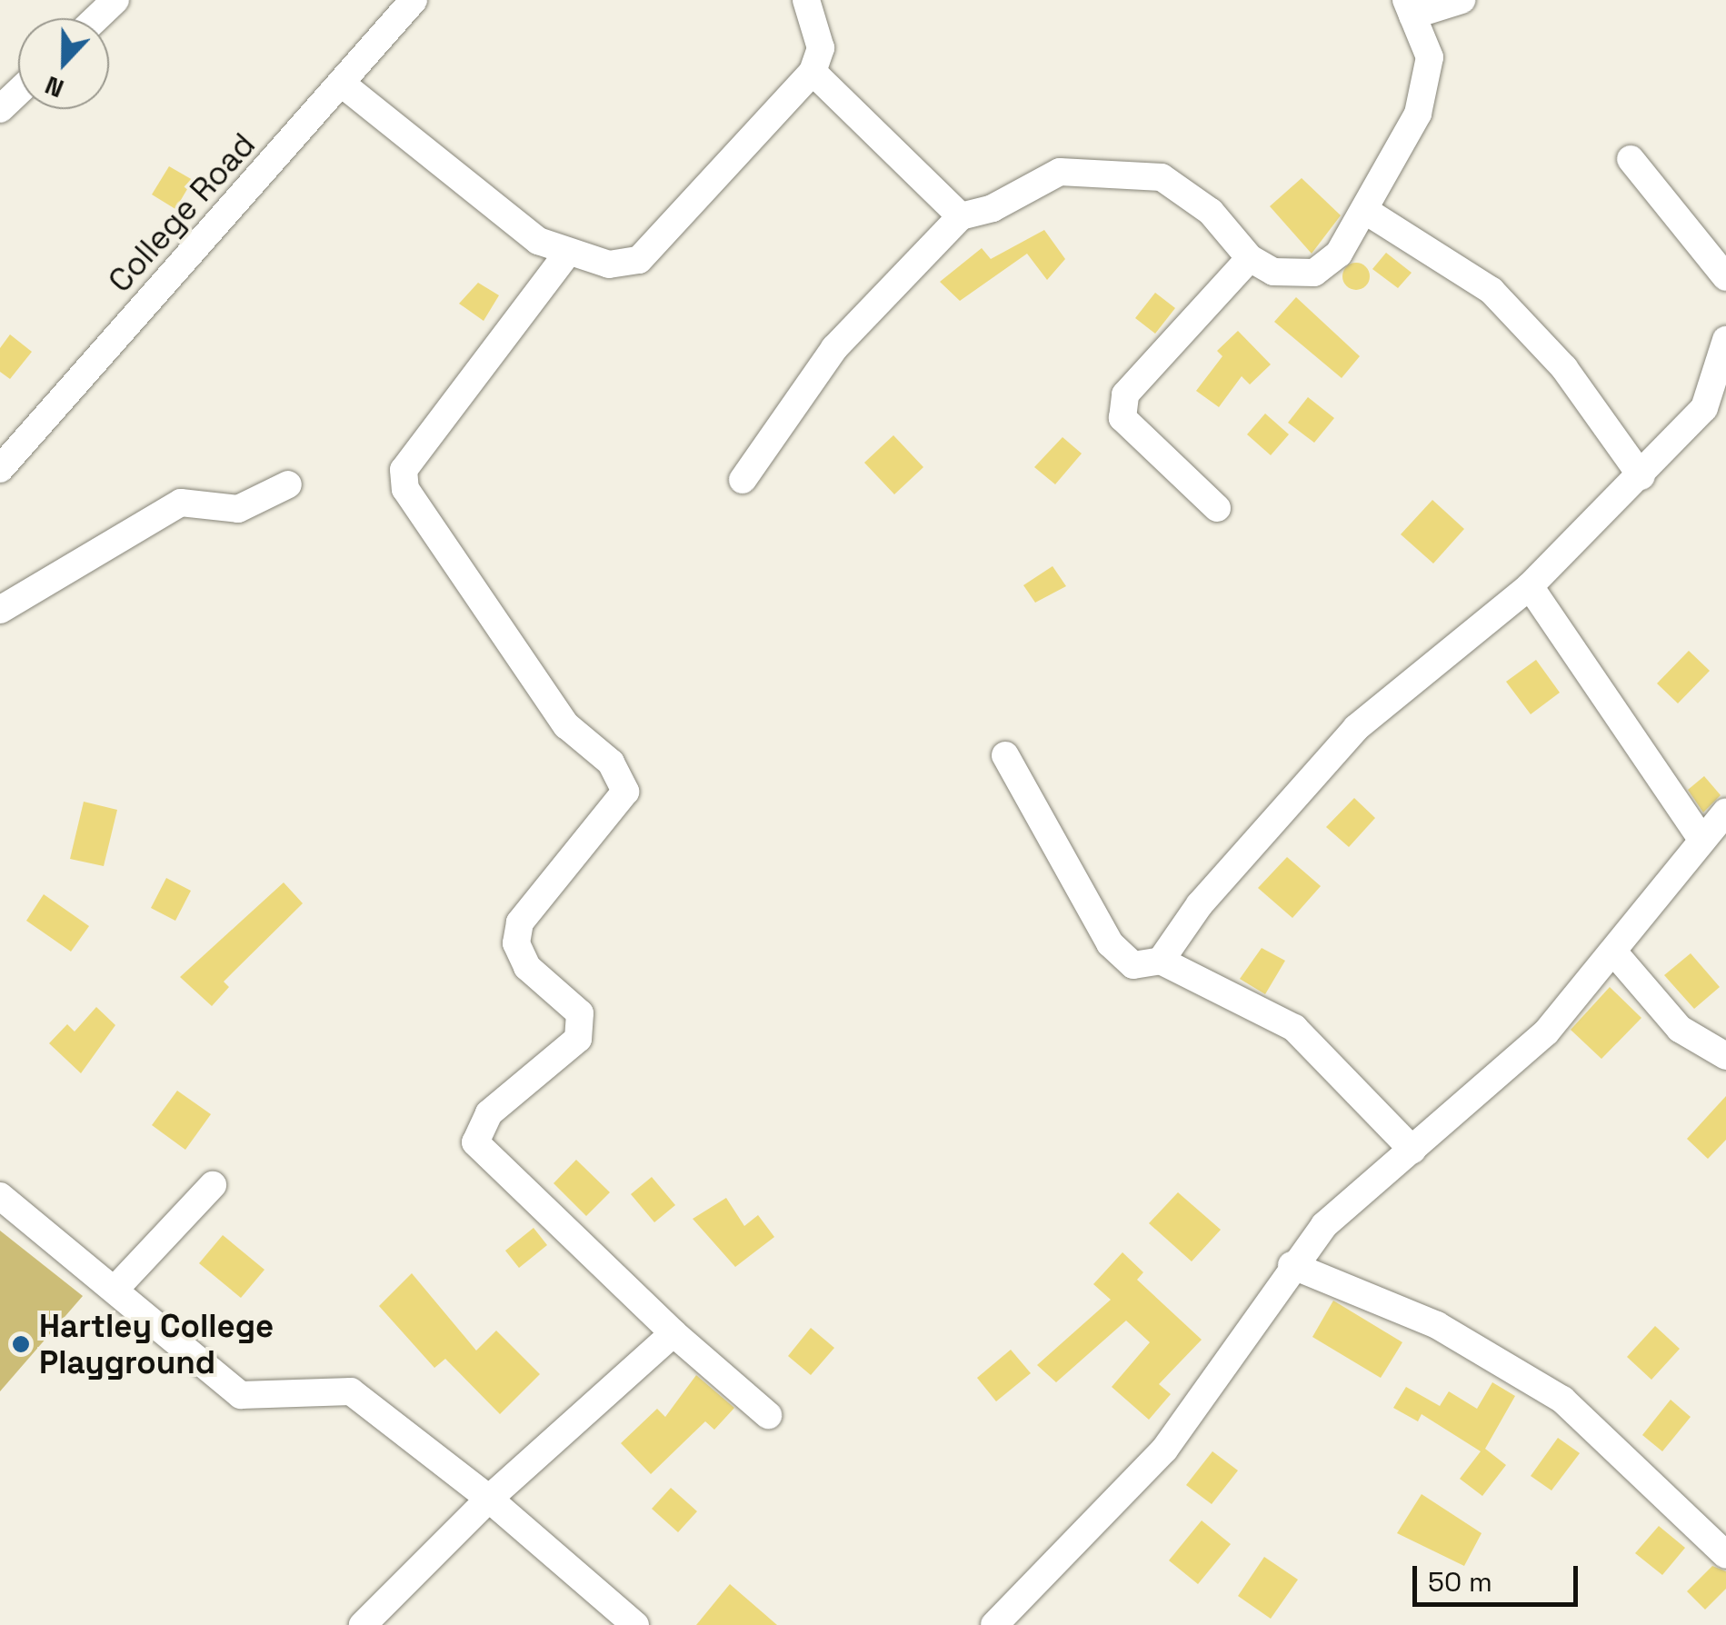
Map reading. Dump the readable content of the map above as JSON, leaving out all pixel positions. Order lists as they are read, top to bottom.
{
  "streets": {
    "street": ["College Road"]
  },
  "places": ["Hartley College Playground"],
  "scale_bar": "50 m",
  "north": "bottom"
}
